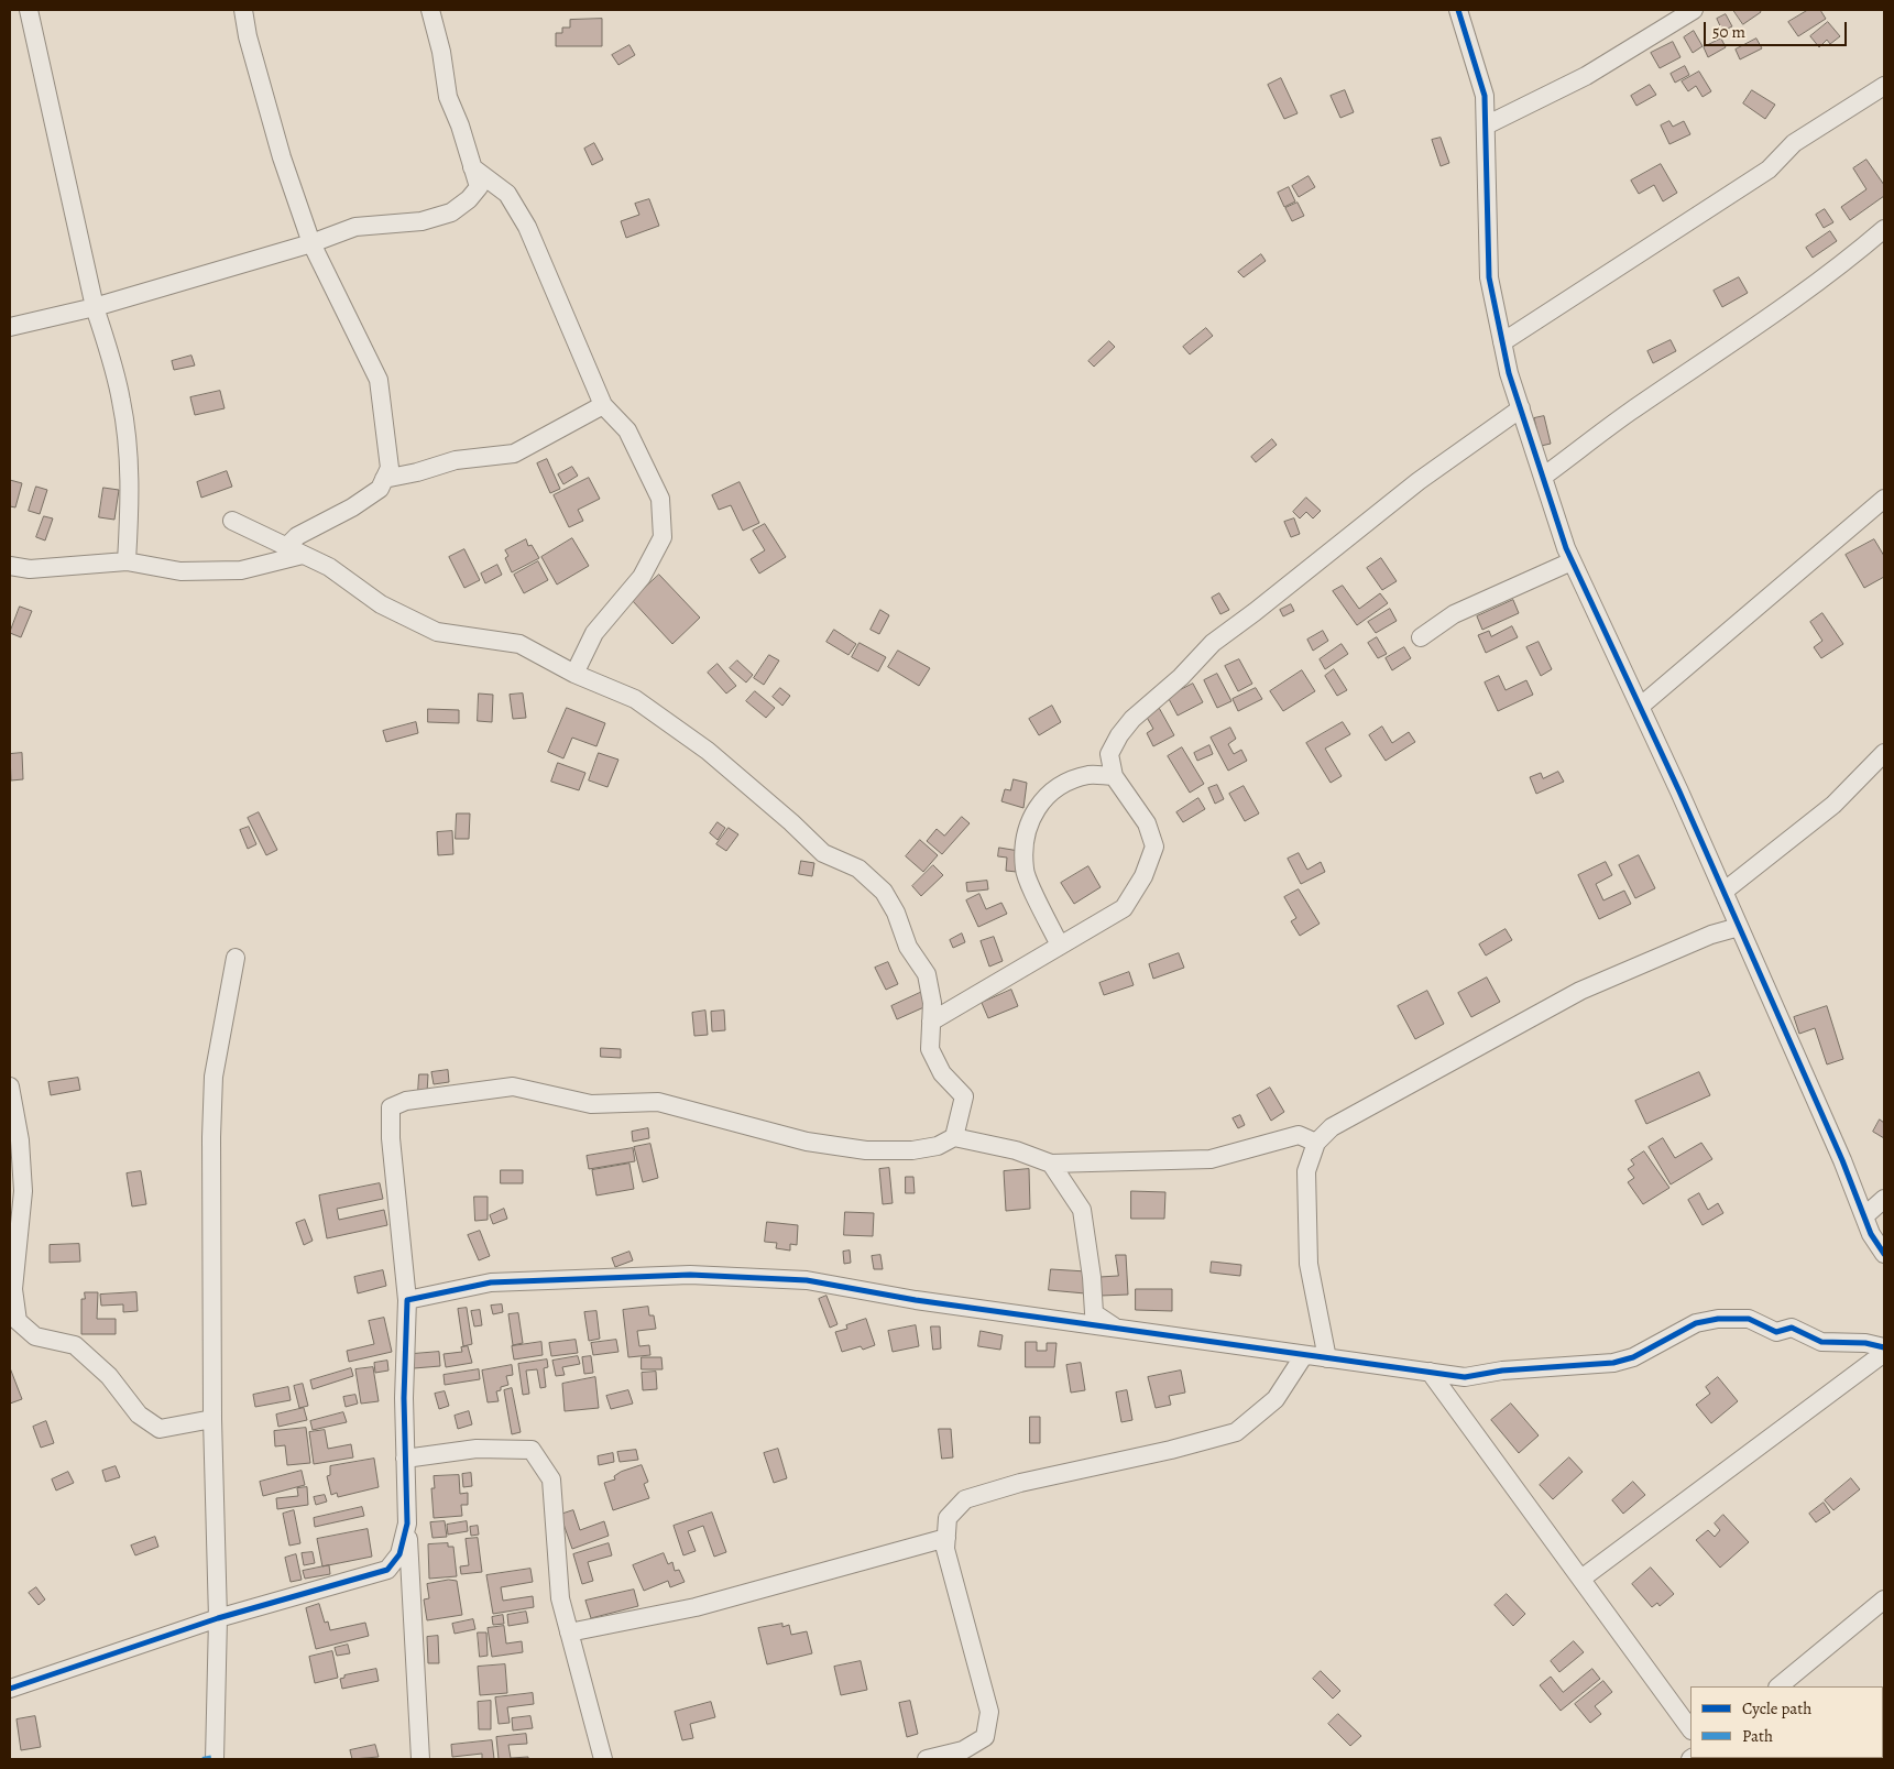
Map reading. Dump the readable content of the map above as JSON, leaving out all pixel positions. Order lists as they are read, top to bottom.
{
  "legend": ["Cycle path", "Path"],
  "scale_bar": "50 m"
}
